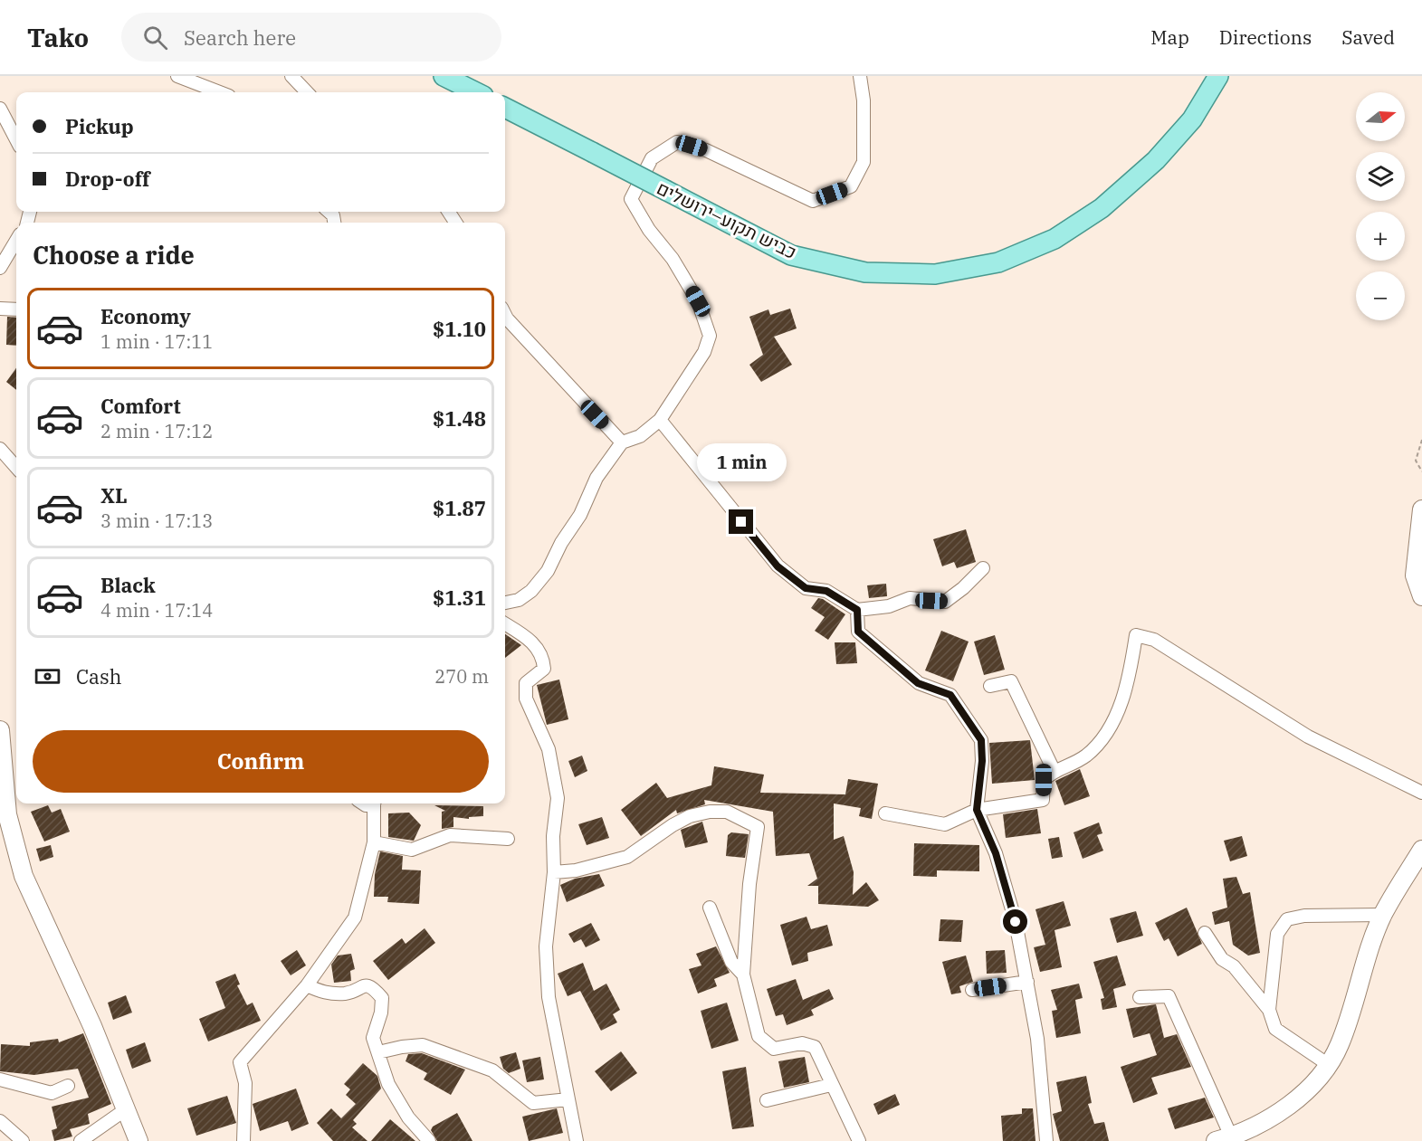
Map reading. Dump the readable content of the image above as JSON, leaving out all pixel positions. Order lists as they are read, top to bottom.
{
  "streets": {
    "main road": ["כביש תקוע–ירושלים"]
  },
  "north": "right",
  "page": {
    "header": "Tako",
    "search": "Search here",
    "nav": ["Map", "Directions", "Saved"],
    "map_buttons": ["+", "−"],
    "banner": ["Pickup", "Drop-off"],
    "heading": "Choose a ride",
    "list": [
      {
        "name": "Economy",
        "note": "1 min · 17:11",
        "value": "$1.10"
      },
      {
        "name": "Comfort",
        "note": "2 min · 17:12",
        "value": "$1.48"
      },
      {
        "name": "XL",
        "note": "3 min · 17:13",
        "value": "$1.87"
      },
      {
        "name": "Black",
        "note": "4 min · 17:14",
        "value": "$1.31"
      }
    ],
    "bubble": "1 min",
    "pay": ["Cash", "270 m"],
    "buttons": "Confirm"
  }
}
